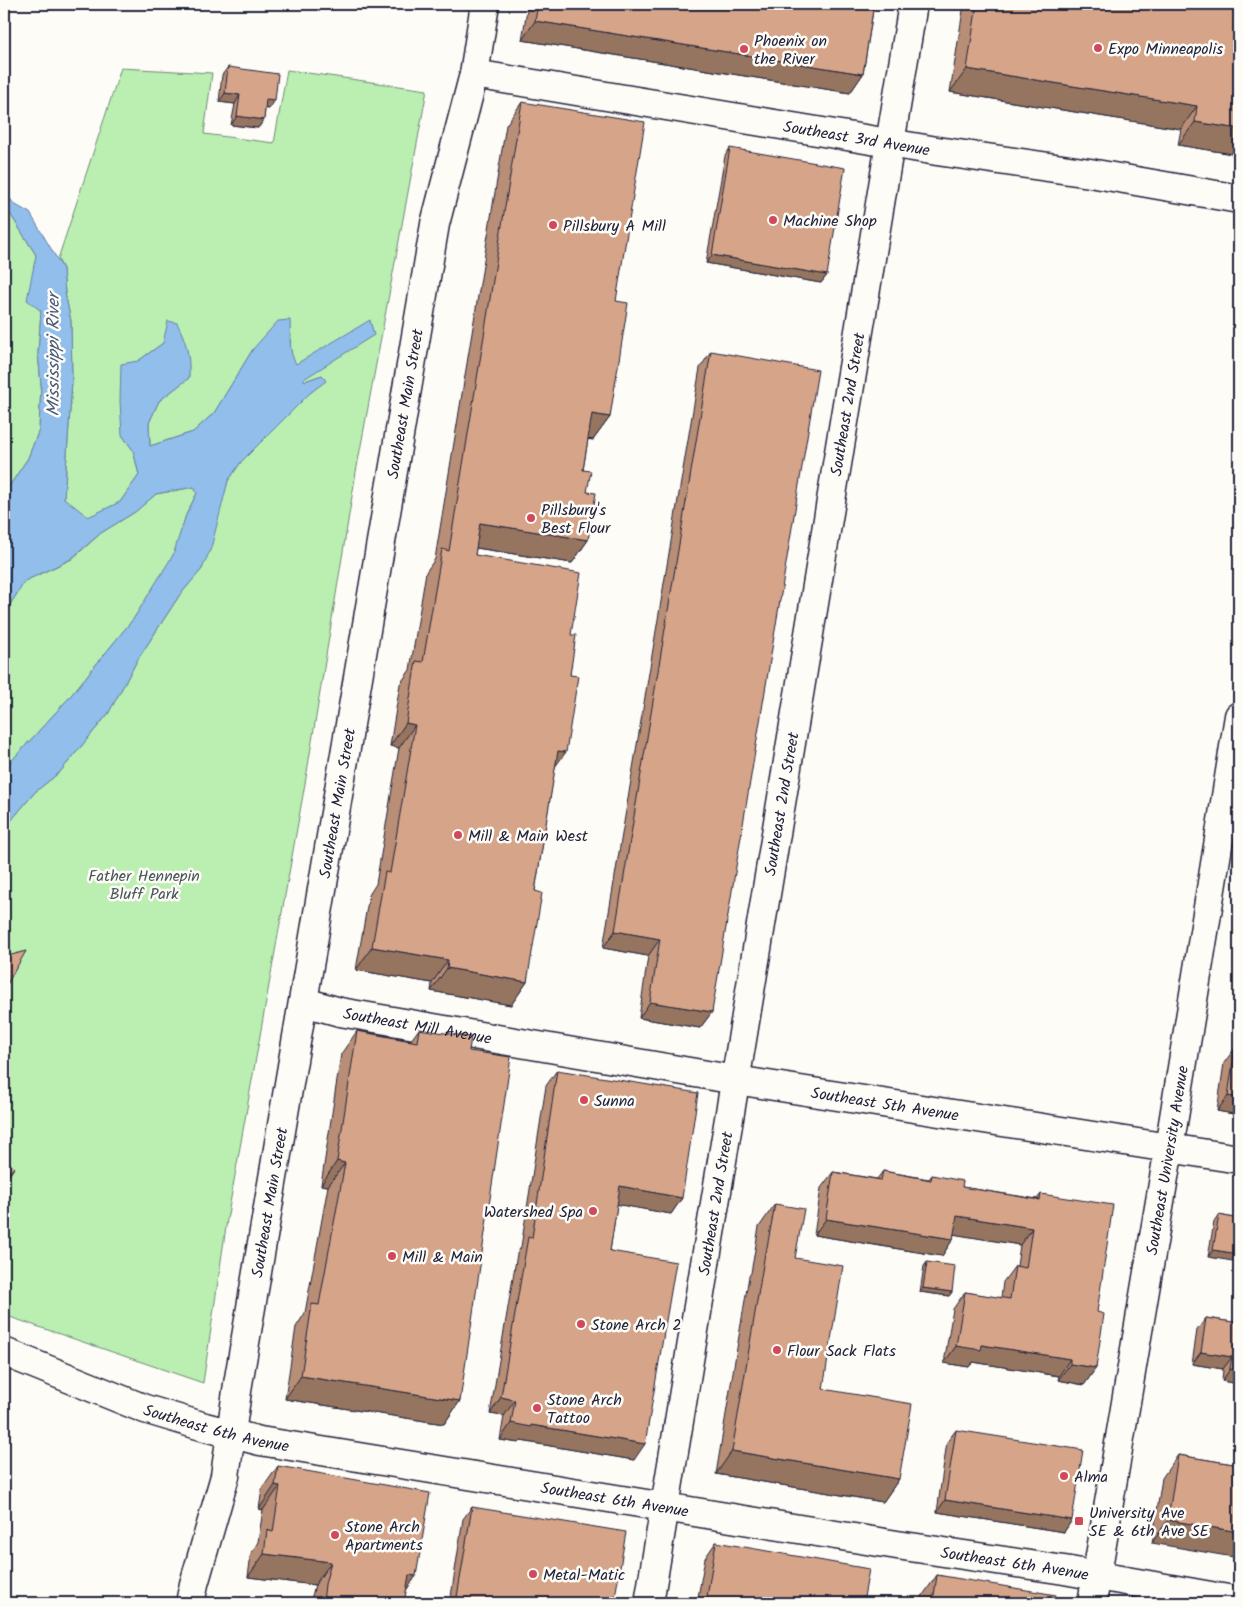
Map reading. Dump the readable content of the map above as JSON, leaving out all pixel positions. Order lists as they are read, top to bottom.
{
  "streets": {
    "street": [
      "Southeast 3rd Avenue",
      "Southeast Main Street",
      "Southeast 2nd Street",
      "Southeast Mill Avenue",
      "Southeast 5th Avenue",
      "Southeast University Avenue",
      "Southeast 6th Avenue"
    ]
  },
  "crossings": [
    ["Southeast 3rd Avenue", "Southeast Main Street"],
    ["Southeast 3rd Avenue", "Southeast 2nd Street"],
    ["Southeast Main Street", "Southeast Mill Avenue"],
    ["Southeast Main Street", "Southeast 6th Avenue"],
    ["Southeast 2nd Street", "Southeast 5th Avenue"],
    ["Southeast 2nd Street", "Southeast 6th Avenue"],
    ["Southeast Mill Avenue", "Southeast 5th Avenue"],
    ["Southeast 5th Avenue", "Southeast University Avenue"],
    ["Southeast University Avenue", "Southeast 6th Avenue"]
  ],
  "water": ["Mississippi River"],
  "parks": ["Father Hennepin Bluff Park"],
  "places": {
    "other": [
      "Expo Minneapolis",
      "Phoenix on the River",
      "Machine Shop",
      "Pillsbury A Mill",
      "Pillsbury's Best Flour",
      "Mill & Main West",
      "Sunna",
      "Watershed Spa",
      "Mill & Main",
      "Stone Arch 2",
      "Flour Sack Flats",
      "Stone Arch Tattoo",
      "Alma",
      "Stone Arch Apartments",
      "Metal-Matic"
    ],
    "transit": ["University Ave SE & 6th Ave SE"]
  }
}
